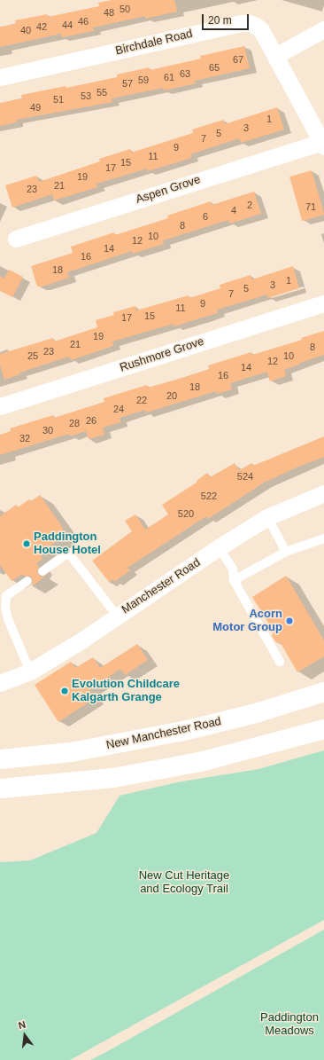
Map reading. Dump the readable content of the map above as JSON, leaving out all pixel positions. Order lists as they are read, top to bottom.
{
  "streets": {
    "main road": ["New Manchester Road"],
    "street": [
      "Birchdale Road",
      "Aspen Grove",
      "Rushmore Grove",
      "Manchester Road"
    ]
  },
  "crossings": [
    ["Birchdale Road", "Aspen Grove"]
  ],
  "parks": ["New Cut Heritage and Ecology Trail", "Paddington Meadows"],
  "places": ["Paddington House Hotel", "Acorn Motor Group", "Evolution Childcare Kalgarth Grange"],
  "house_numbers": [
    "50",
    "48",
    "46",
    "44",
    "42",
    "40",
    "67",
    "65",
    "63",
    "61",
    "59",
    "57",
    "55",
    "53",
    "51",
    "49",
    "1",
    "3",
    "5",
    "7",
    "9",
    "11",
    "15",
    "17",
    "19",
    "21",
    "23",
    "2",
    "71",
    "4",
    "6",
    "8",
    "10",
    "12",
    "14",
    "16",
    "18",
    "1",
    "3",
    "5",
    "7",
    "9",
    "11",
    "15",
    "17",
    "19",
    "21",
    "8",
    "23",
    "25",
    "10",
    "12",
    "14",
    "16",
    "18",
    "20",
    "22",
    "24",
    "26",
    "28",
    "30",
    "32",
    "524",
    "522",
    "520"
  ],
  "scale_bar": "20 m",
  "north": "top"
}
